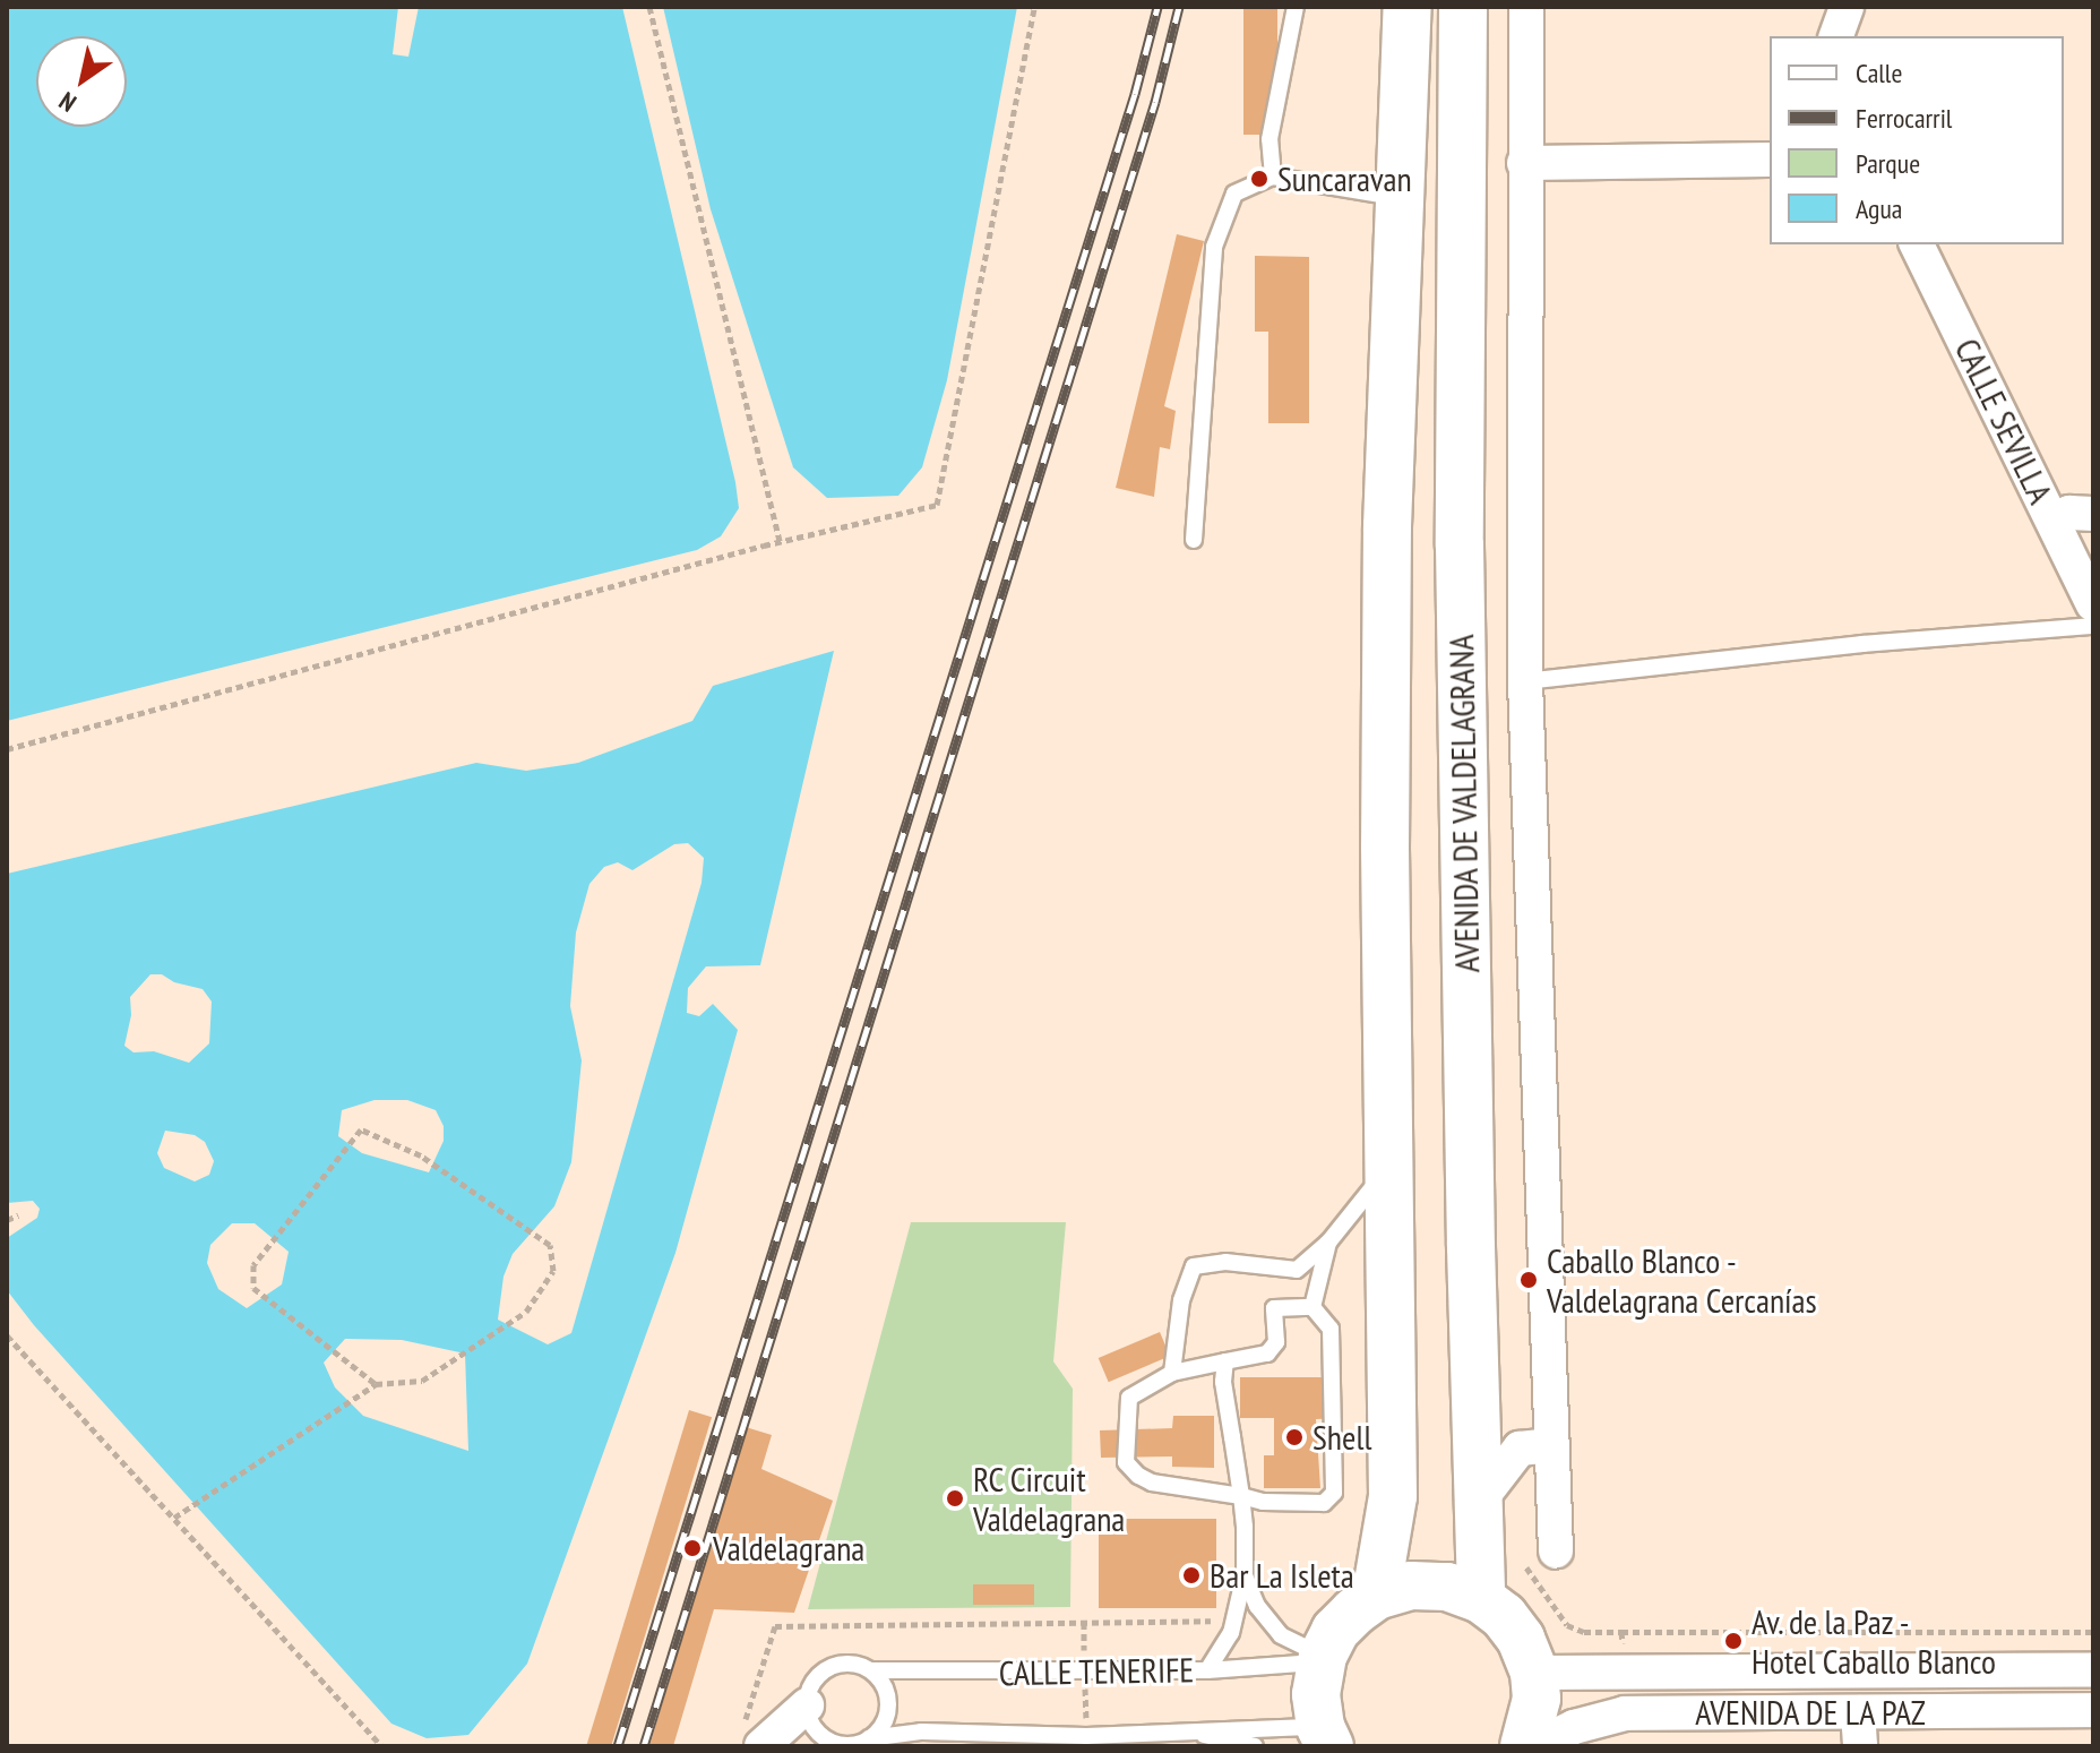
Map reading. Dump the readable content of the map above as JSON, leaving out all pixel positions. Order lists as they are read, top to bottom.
{
  "streets": {
    "main road": ["AVENIDA DE VALDELAGRANA"],
    "street": ["CALLE SEVILLA", "AVENIDA DE LA PAZ"],
    "lane": ["CALLE TENERIFE"]
  },
  "places": [
    "Suncaravan",
    "Caballo Blanco - Valdelagrana Cercanías",
    "Shell",
    "RC Circuit Valdelagrana",
    "Valdelagrana",
    "Bar La Isleta",
    "Av. de la Paz - Hotel Caballo Blanco"
  ],
  "legend": [
    "Calle",
    "Ferrocarril",
    "Parque",
    "Agua"
  ],
  "north": "bottom left"
}
